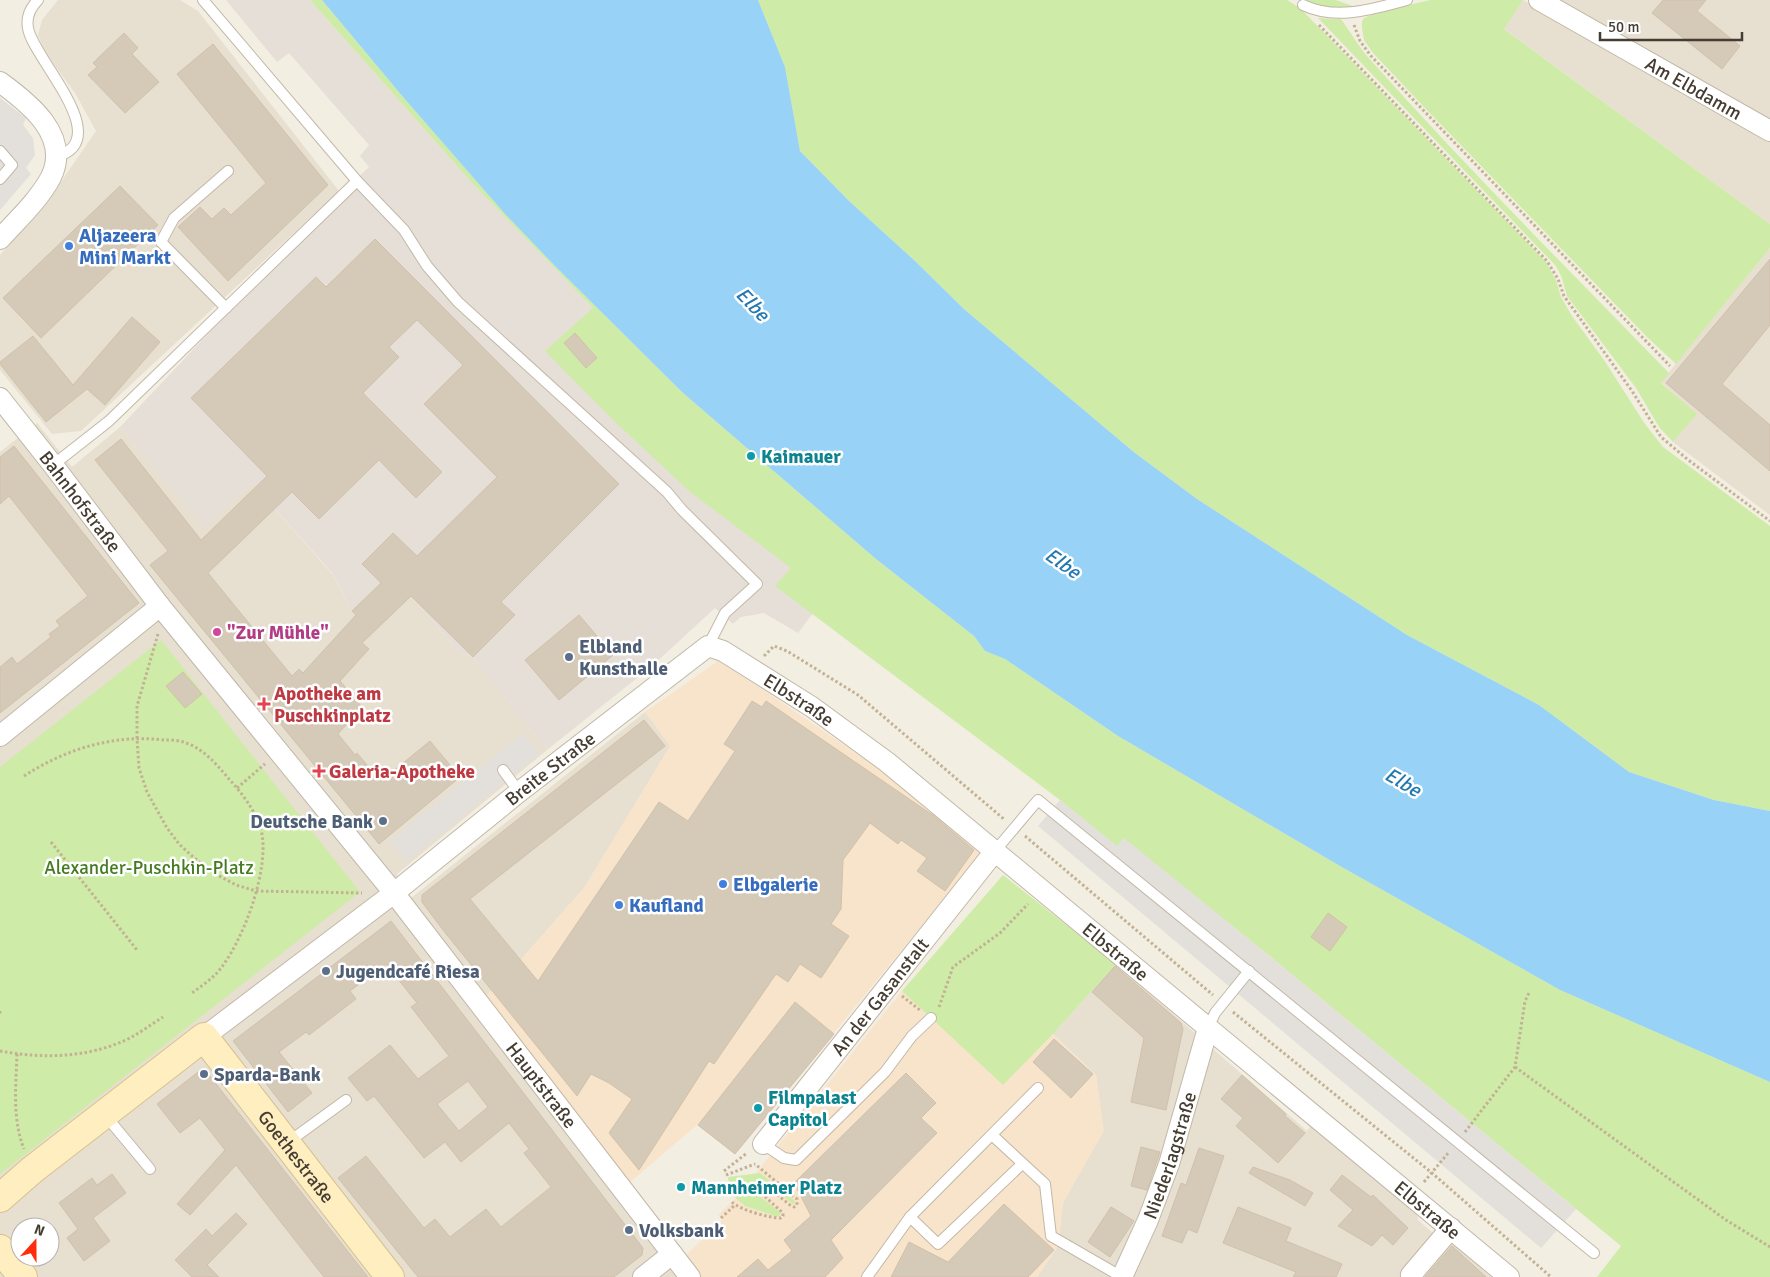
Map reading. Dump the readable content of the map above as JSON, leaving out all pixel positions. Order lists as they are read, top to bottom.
{
  "streets": {
    "main road": ["Goethestraße"],
    "street": [
      "Am Elbdamm",
      "Bahnhofstraße",
      "Elbstraße",
      "Breite Straße",
      "An der Gasanstalt",
      "Hauptstraße",
      "Niederlagstraße"
    ]
  },
  "crossings": [
    ["Elbstraße", "Breite Straße"],
    ["Elbstraße", "An der Gasanstalt"],
    ["Elbstraße", "Niederlagstraße"],
    ["Breite Straße", "Hauptstraße"]
  ],
  "water": ["Elbe"],
  "parks": ["Alexander-Puschkin-Platz"],
  "places": {
    "other": [
      "Aljazeera Mini Markt",
      "Kaimauer",
      "\"Zur Mühle\"",
      "Elbland Kunsthalle",
      "Deutsche Bank",
      "Elbgalerie",
      "Kaufland",
      "Jugendcafé Riesa",
      "Sparda-Bank",
      "Filmpalast Capitol",
      "Mannheimer Platz",
      "Volksbank"
    ],
    "health": ["Apotheke am Puschkinplatz", "Galeria-Apotheke"]
  },
  "scale_bar": "50 m",
  "north": "top"
}
